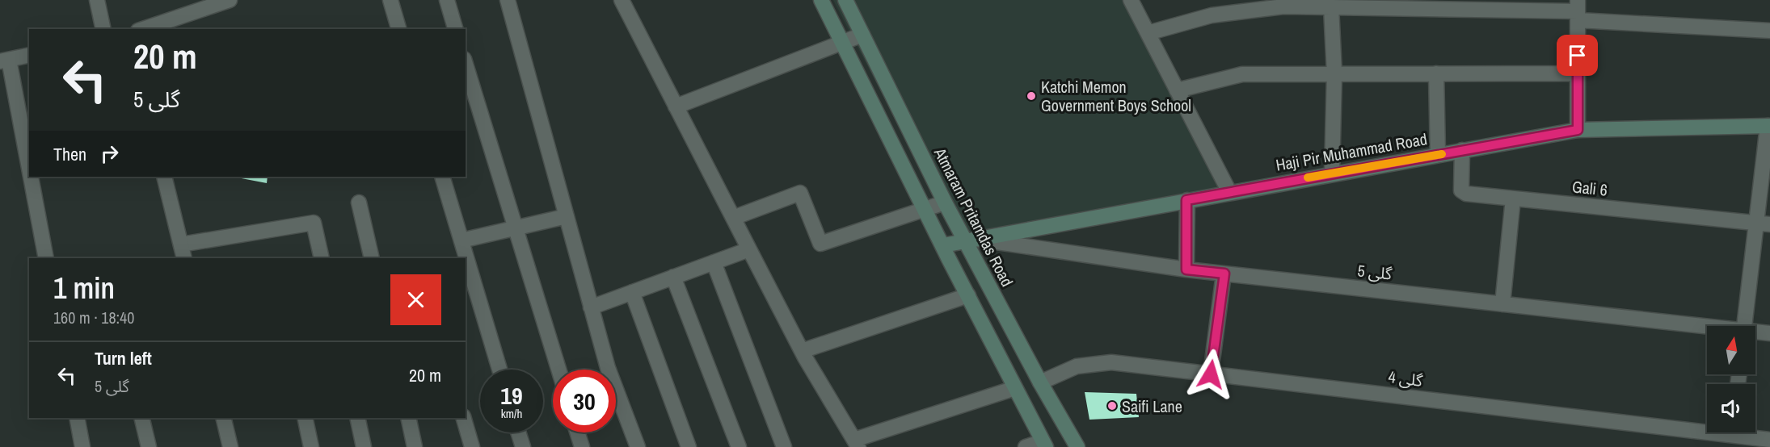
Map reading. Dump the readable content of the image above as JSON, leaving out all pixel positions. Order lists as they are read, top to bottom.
{
  "streets": {
    "main road": ["Haji Pir Muhammad Road", "Atmaram Pritamdas Road"],
    "street": ["Gali 6", "گلی 5", "گلی 4"]
  },
  "crossings": [
    ["Haji Pir Muhammad Road", "Gali 6"],
    ["Haji Pir Muhammad Road", "Atmaram Pritamdas Road"],
    ["Haji Pir Muhammad Road", "گلی 5"],
    ["Atmaram Pritamdas Road", "گلی 5"],
    ["Atmaram Pritamdas Road", "گلی 4"]
  ],
  "places": ["Katchi Memon Government Boys School", "Saifi Lane"],
  "north": "top",
  "page": {
    "turn": ["20 m", "گلی 5"],
    "then": "Then",
    "heading": ["1 min", "160 m · 18:40"],
    "list": [
      {
        "name": "Turn left",
        "note": "گلی 5",
        "value": "20 m"
      }
    ],
    "speed": "19 km/h",
    "limit": "30"
  }
}
